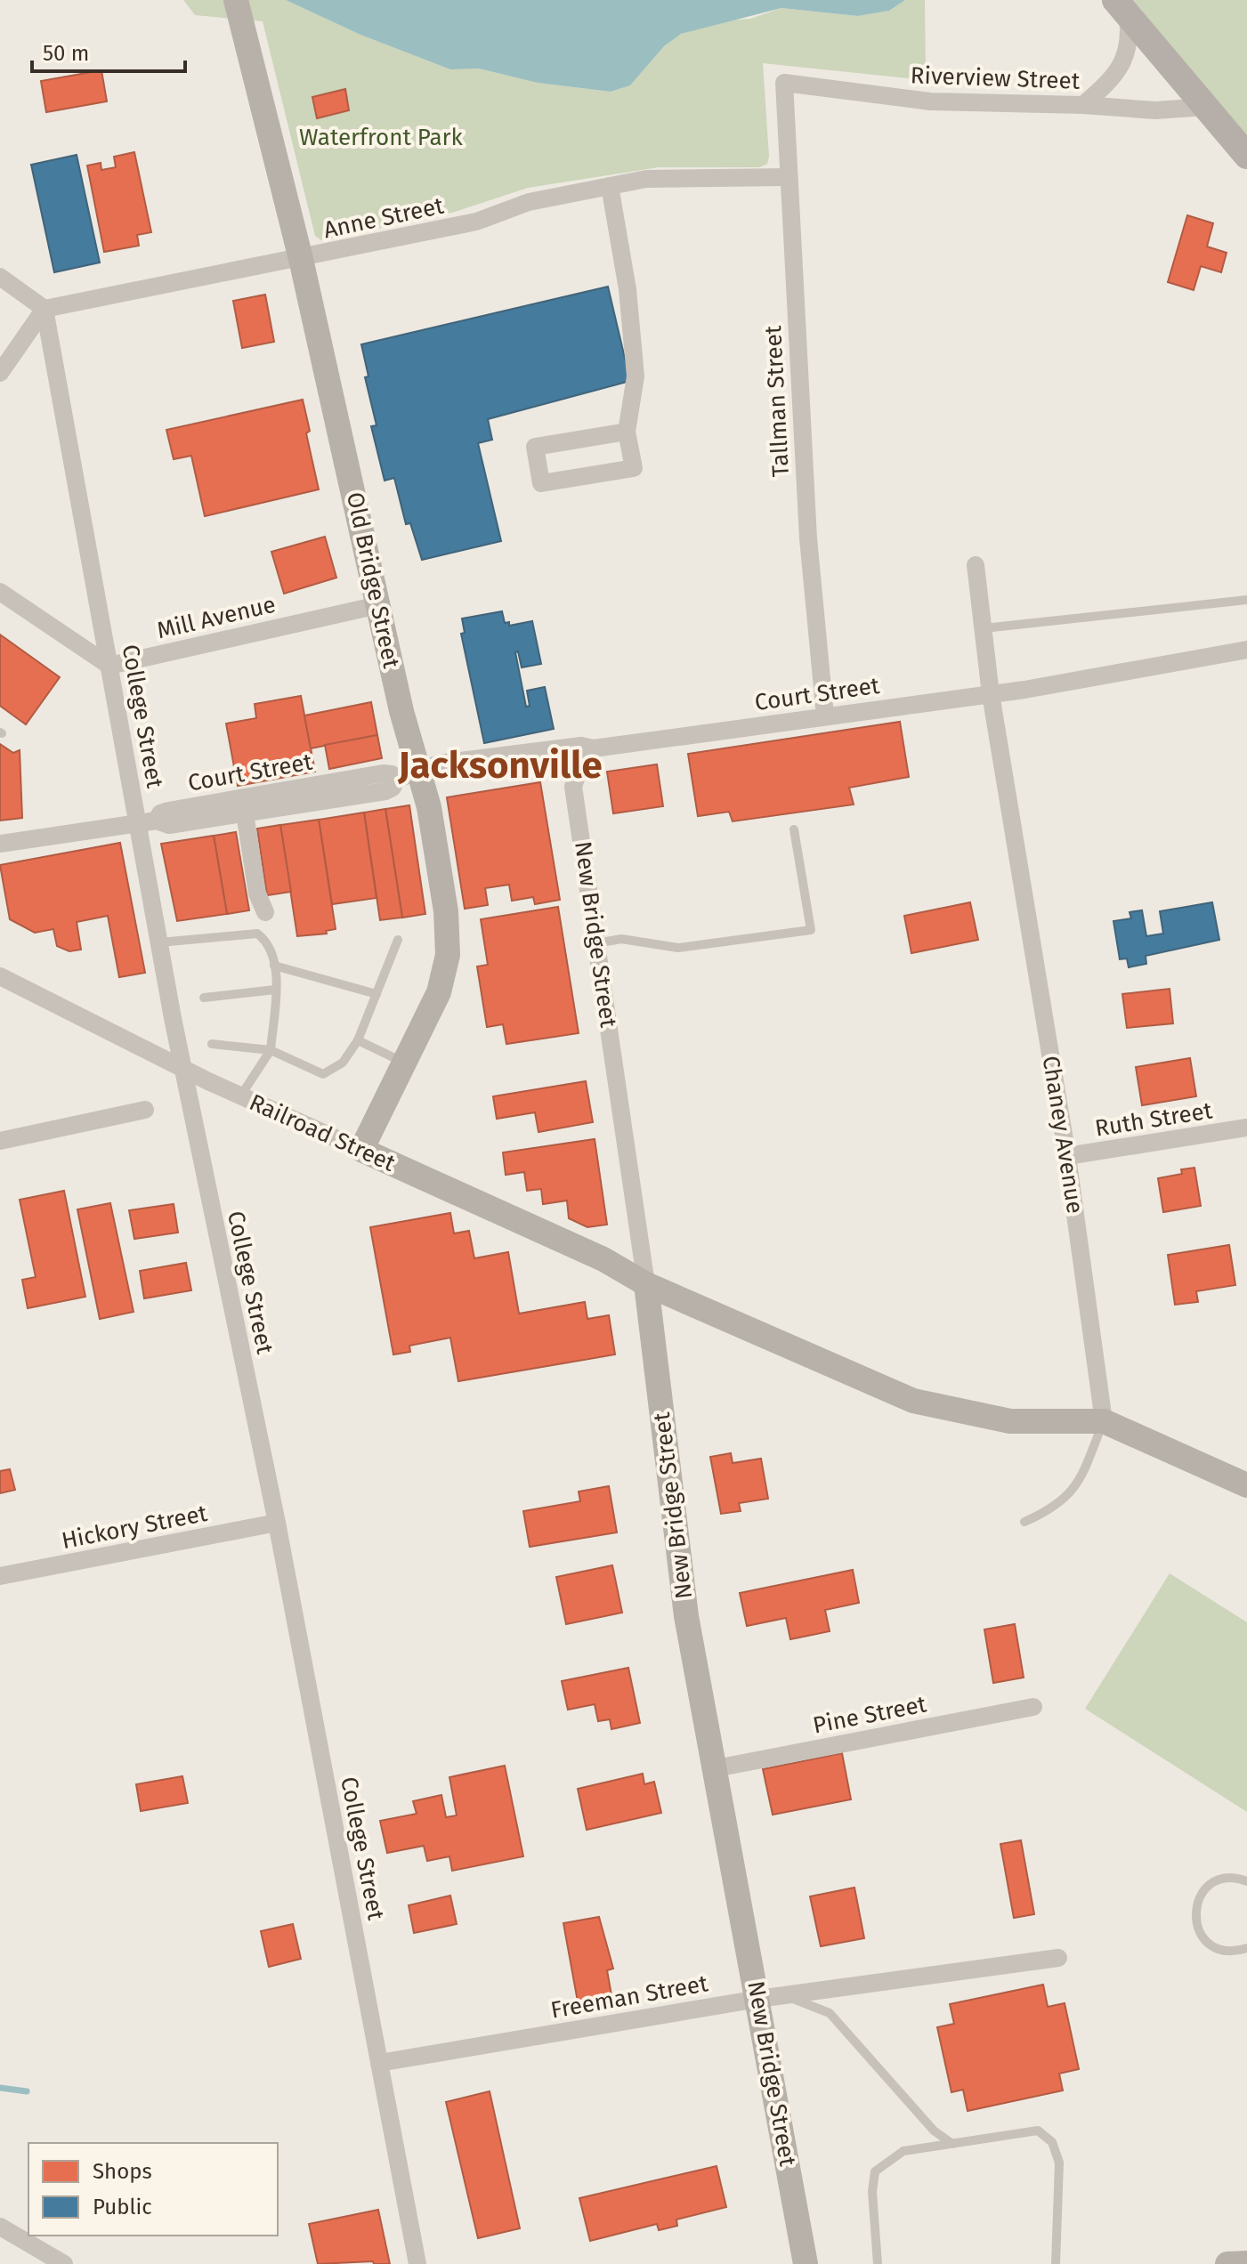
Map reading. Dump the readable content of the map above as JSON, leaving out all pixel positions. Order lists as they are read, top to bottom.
{
  "streets": {
    "main road": ["Old Bridge Street", "New Bridge Street", "Railroad Street"],
    "street": [
      "Riverview Street",
      "Anne Street",
      "Tallman Street",
      "Mill Avenue",
      "Court Street",
      "College Street",
      "Ruth Street",
      "Chaney Avenue",
      "Hickory Street",
      "Pine Street",
      "Freeman Street"
    ]
  },
  "crossings": [
    ["Riverview Street", "Tallman Street"],
    ["Anne Street", "Tallman Street"],
    ["Anne Street", "Old Bridge Street"],
    ["Anne Street", "College Street"],
    ["Tallman Street", "Court Street"],
    ["Old Bridge Street", "Mill Avenue"],
    ["Old Bridge Street", "Court Street"],
    ["Old Bridge Street", "Railroad Street"],
    ["Mill Avenue", "College Street"],
    ["Court Street", "College Street"],
    ["Court Street", "New Bridge Street"],
    ["Court Street", "Chaney Avenue"],
    ["College Street", "Railroad Street"],
    ["College Street", "Hickory Street"],
    ["College Street", "Freeman Street"],
    ["New Bridge Street", "Railroad Street"],
    ["New Bridge Street", "Pine Street"],
    ["New Bridge Street", "Freeman Street"],
    ["Ruth Street", "Chaney Avenue"],
    ["Railroad Street", "Chaney Avenue"]
  ],
  "districts": ["Jacksonville"],
  "parks": ["Waterfront Park"],
  "legend": ["Shops", "Public"],
  "scale_bar": "50 m"
}
